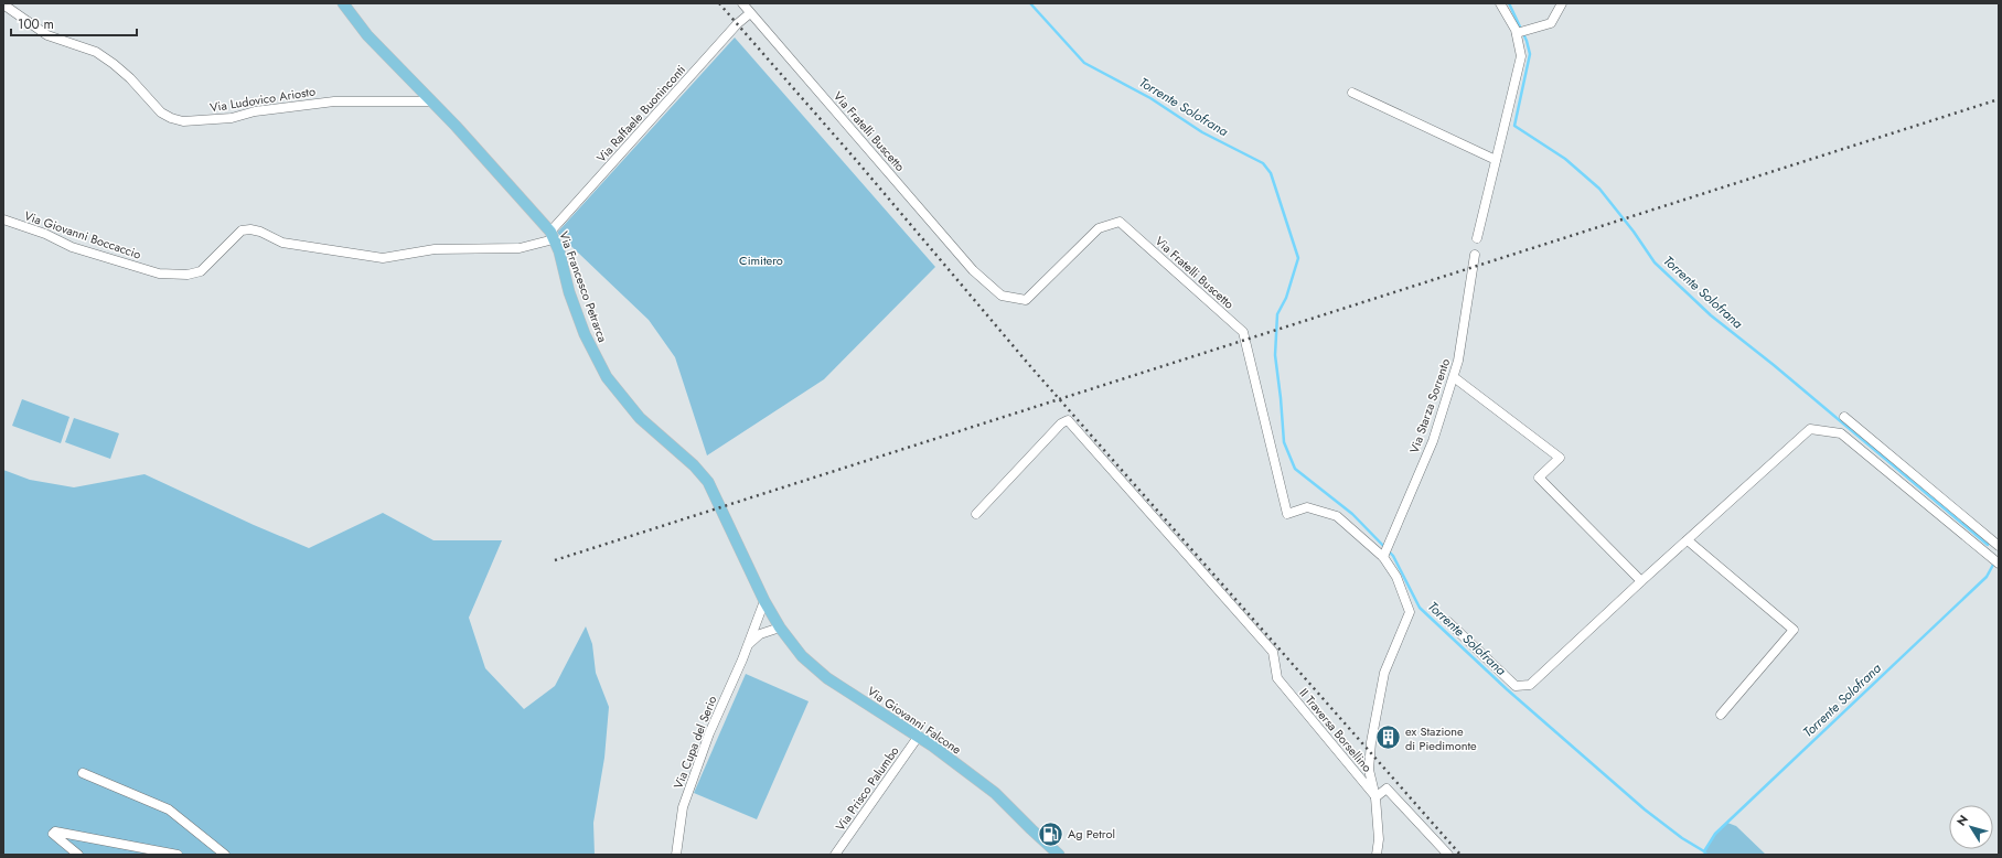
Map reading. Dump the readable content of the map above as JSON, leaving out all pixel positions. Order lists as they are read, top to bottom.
{
  "streets": {
    "main road": ["Via Francesco Petrarca", "Via Giovanni Falcone"],
    "street": [
      "Via Ludovico Ariosto",
      "Via Raffaele Buoninconti",
      "Via Fratelli Buscetto",
      "Via Giovanni Boccaccio",
      "Via Starza Sorrento",
      "II Traversa Borsellino",
      "Via Cupa del Serio",
      "Via Prisco Palumbo"
    ]
  },
  "crossings": [
    ["Via Ludovico Ariosto", "Via Francesco Petrarca"],
    ["Via Raffaele Buoninconti", "Via Fratelli Buscetto"],
    ["Via Raffaele Buoninconti", "Via Giovanni Boccaccio"],
    ["Via Raffaele Buoninconti", "Via Francesco Petrarca"],
    ["Via Fratelli Buscetto", "Via Starza Sorrento"],
    ["Via Fratelli Buscetto", "II Traversa Borsellino"],
    ["Via Giovanni Boccaccio", "Via Francesco Petrarca"],
    ["Via Francesco Petrarca", "Via Giovanni Falcone"],
    ["Via Francesco Petrarca", "Via Cupa del Serio"],
    ["Via Giovanni Falcone", "Via Cupa del Serio"],
    ["Via Giovanni Falcone", "Via Prisco Palumbo"]
  ],
  "water": ["Torrente Solofrana"],
  "parks": ["Cimitero"],
  "places": {
    "building": ["ex Stazione di Piedimonte"],
    "fuel station": ["Ag Petrol"]
  },
  "scale_bar": "100 m",
  "north": "top left"
}
